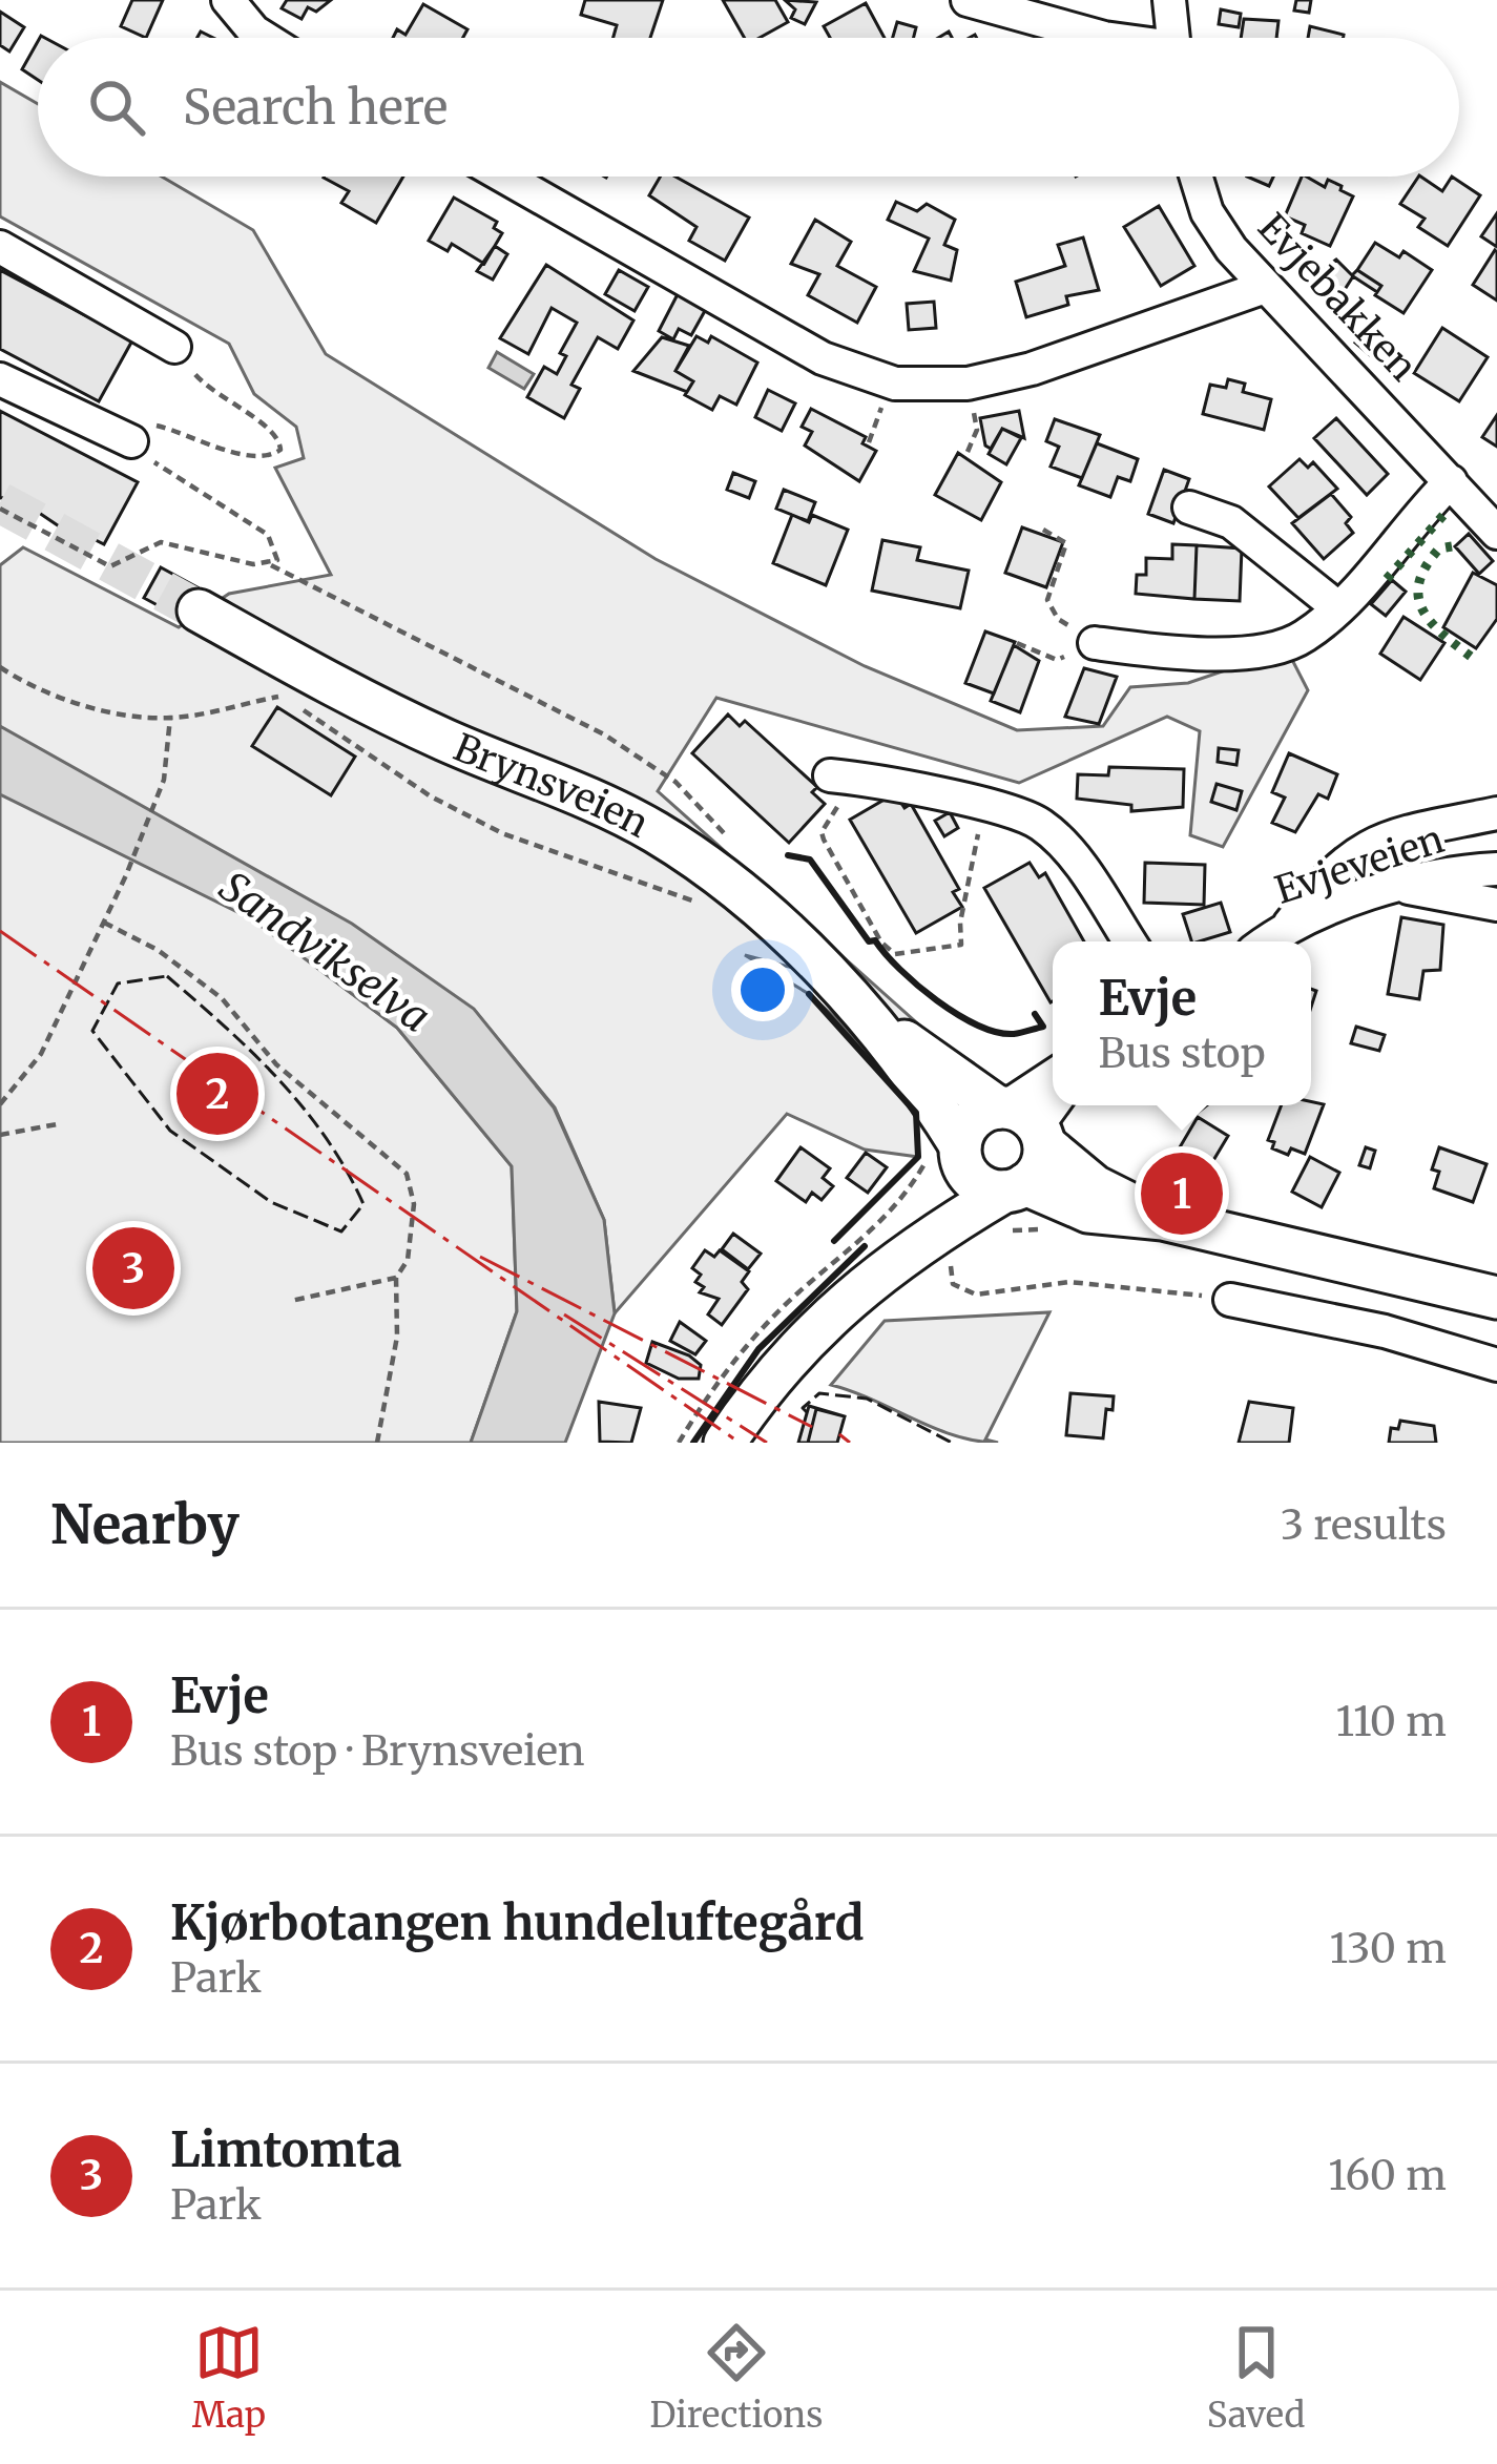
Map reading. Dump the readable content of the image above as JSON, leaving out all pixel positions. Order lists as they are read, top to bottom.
{
  "streets": {
    "main road": ["Brynsveien"],
    "street": ["Evjebakken", "Evjeveien"]
  },
  "water": ["Sandvikselva"],
  "page": {
    "search": "Search here",
    "popup": ["Evje", "Bus stop"],
    "pins": ["2", "1", "3"],
    "heading": ["Nearby", "3 results"],
    "list": [
      {
        "mark": "1",
        "name": "Evje",
        "note": "Bus stop · Brynsveien",
        "value": "110 m"
      },
      {
        "mark": "2",
        "name": "Kjørbotangen hundeluftegård",
        "note": "Park",
        "value": "130 m"
      },
      {
        "mark": "3",
        "name": "Limtomta",
        "note": "Park",
        "value": "160 m"
      }
    ],
    "nav": ["Map", "Directions", "Saved"]
  }
}
